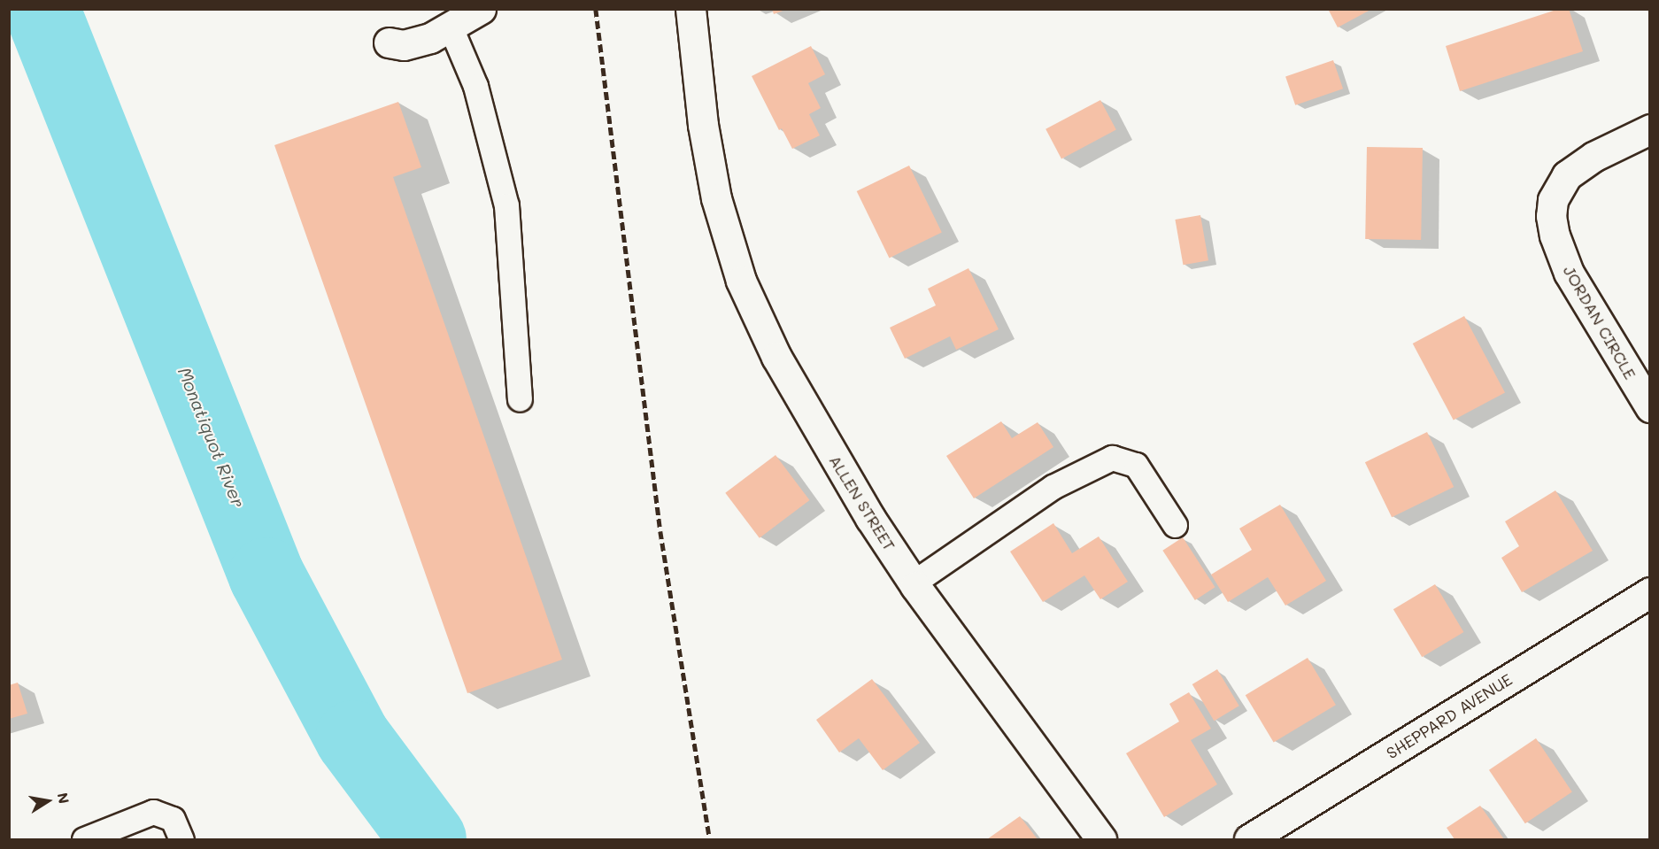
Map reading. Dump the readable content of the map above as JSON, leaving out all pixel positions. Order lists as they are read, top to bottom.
{
  "streets": {
    "street": ["JORDAN CIRCLE", "ALLEN STREET", "SHEPPARD AVENUE"]
  },
  "water": ["Monatiquot River"],
  "north": "right"
}
